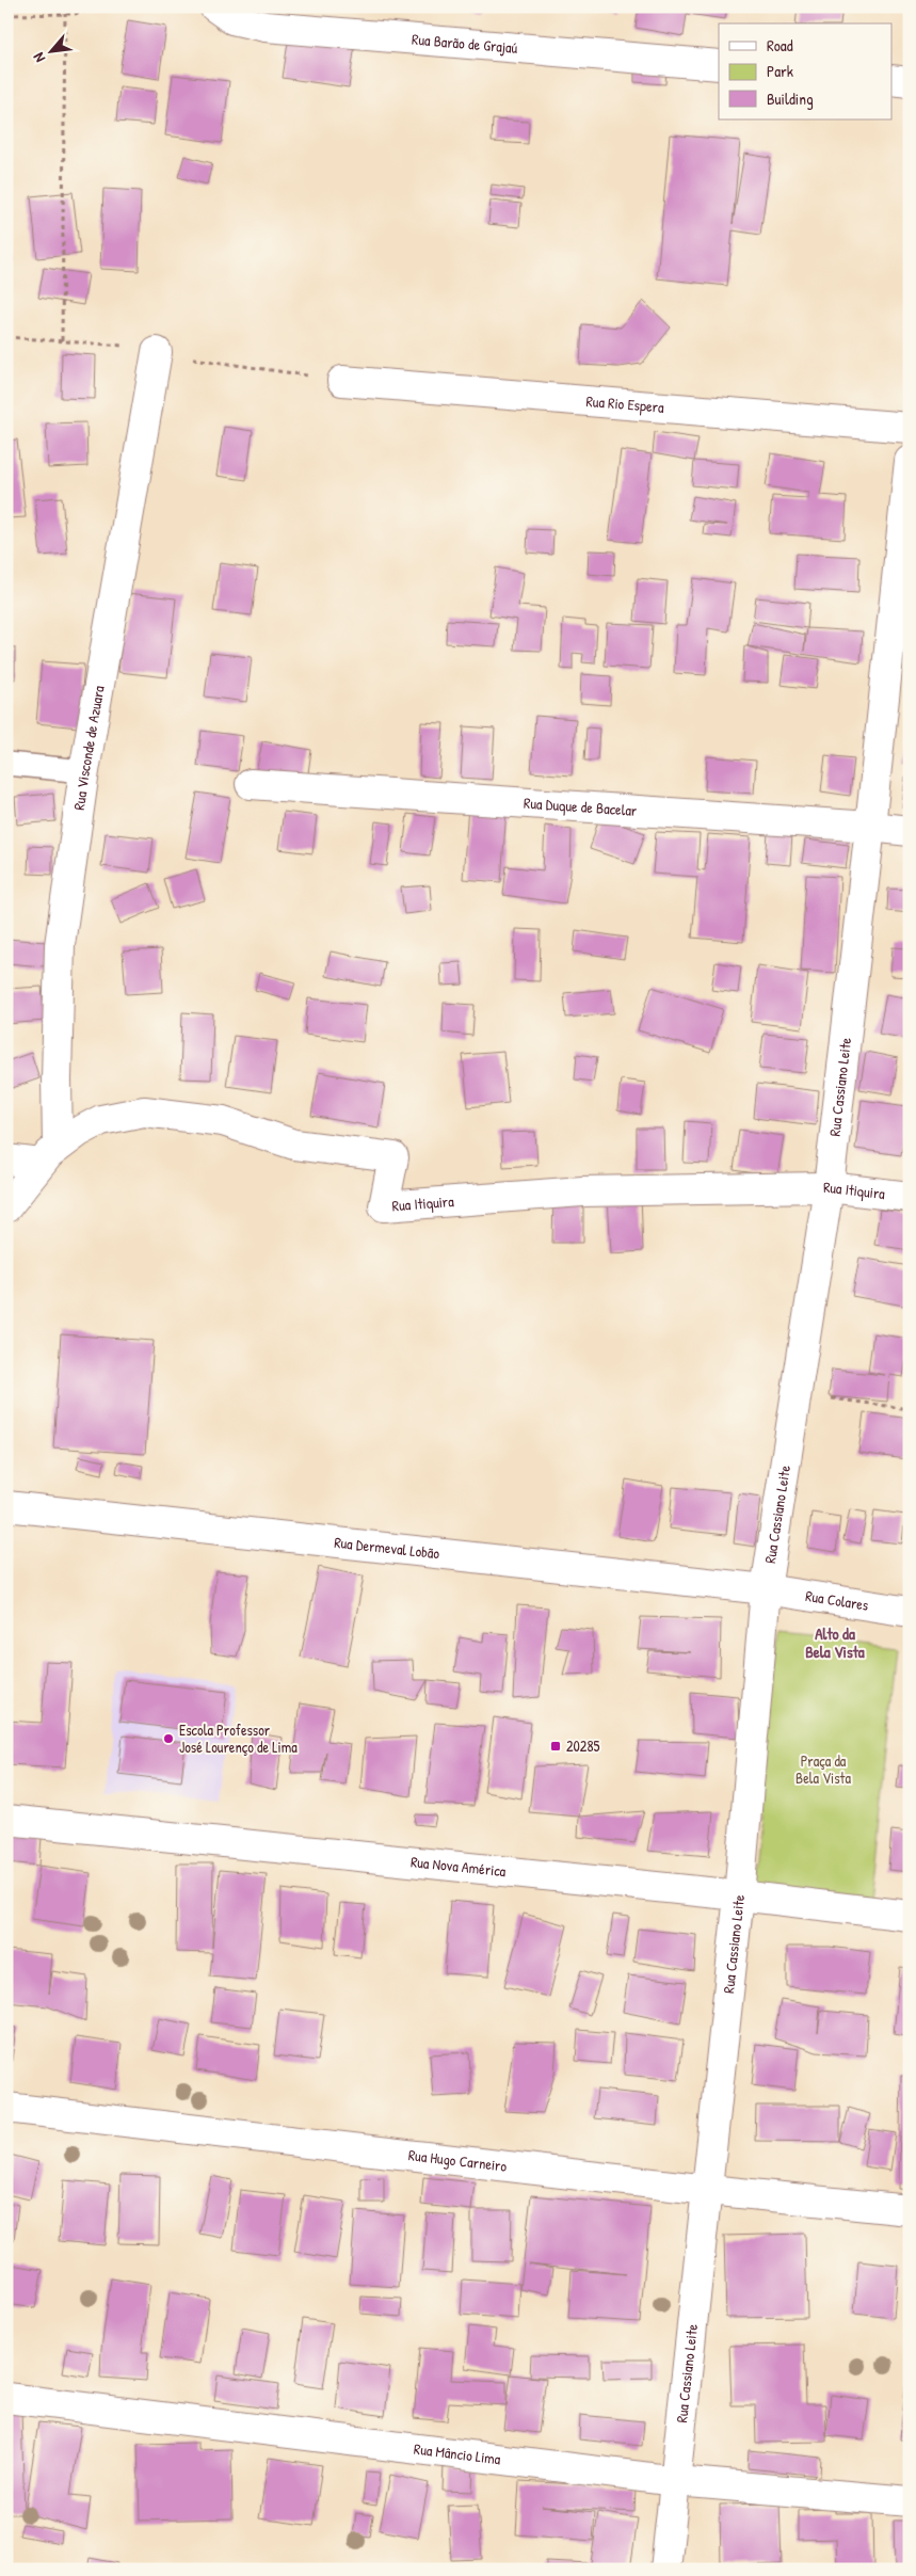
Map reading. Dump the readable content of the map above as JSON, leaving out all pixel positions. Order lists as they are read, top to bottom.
{
  "streets": {
    "street": [
      "Rua Barão de Grajaú",
      "Rua Rio Espera",
      "Rua Visconde de Azuara",
      "Rua Duque de Bacelar",
      "Rua Cassiano Leite",
      "Rua Itiquira",
      "Rua Dermeval Lobão",
      "Rua Colares",
      "Rua Nova América",
      "Rua Hugo Carneiro",
      "Rua Mâncio Lima"
    ]
  },
  "crossings": [
    ["Rua Visconde de Azuara", "Rua Itiquira"],
    ["Rua Duque de Bacelar", "Rua Cassiano Leite"],
    ["Rua Cassiano Leite", "Rua Itiquira"],
    ["Rua Cassiano Leite", "Rua Dermeval Lobão"],
    ["Rua Cassiano Leite", "Rua Colares"],
    ["Rua Cassiano Leite", "Rua Nova América"],
    ["Rua Cassiano Leite", "Rua Hugo Carneiro"],
    ["Rua Cassiano Leite", "Rua Mâncio Lima"],
    ["Rua Dermeval Lobão", "Rua Colares"]
  ],
  "districts": ["Alto da Bela Vista"],
  "parks": ["Praça da Bela Vista"],
  "places": {
    "other": ["Escola Professor José Lourenço de Lima"],
    "transit": ["20285"]
  },
  "legend": ["Road", "Park", "Building"],
  "north": "bottom left"
}
